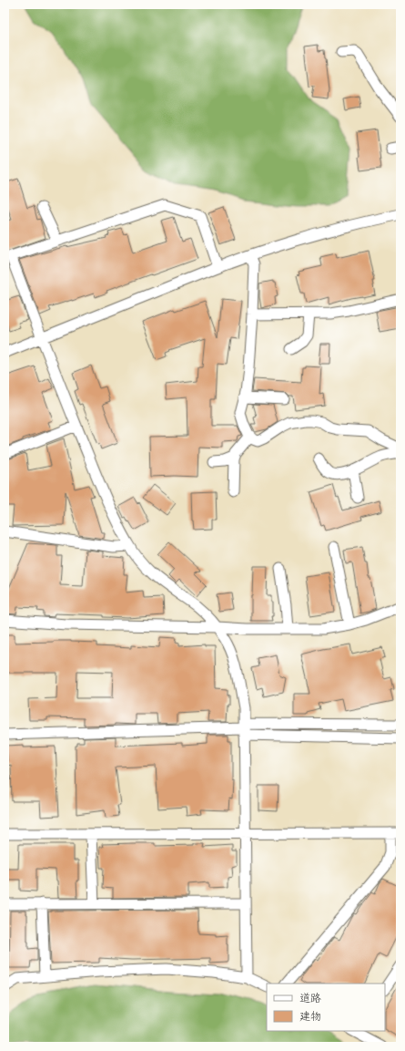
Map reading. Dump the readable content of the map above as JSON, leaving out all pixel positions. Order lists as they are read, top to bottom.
{
  "legend": ["道路", "建物"]
}
